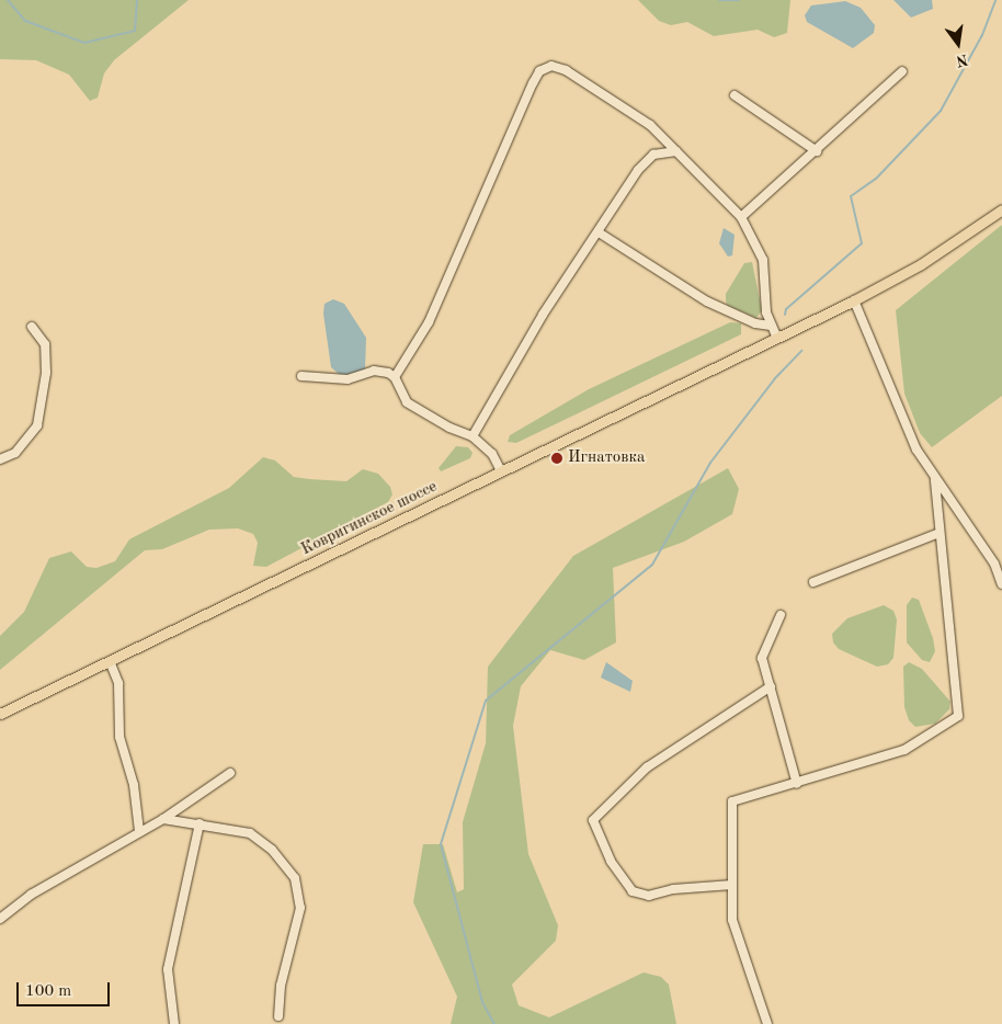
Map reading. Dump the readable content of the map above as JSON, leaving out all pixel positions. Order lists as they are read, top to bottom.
{
  "streets": {
    "main road": ["Ковригинское шоссе"]
  },
  "places": ["Игнатовка"],
  "scale_bar": "100 m",
  "north": "bottom"
}
